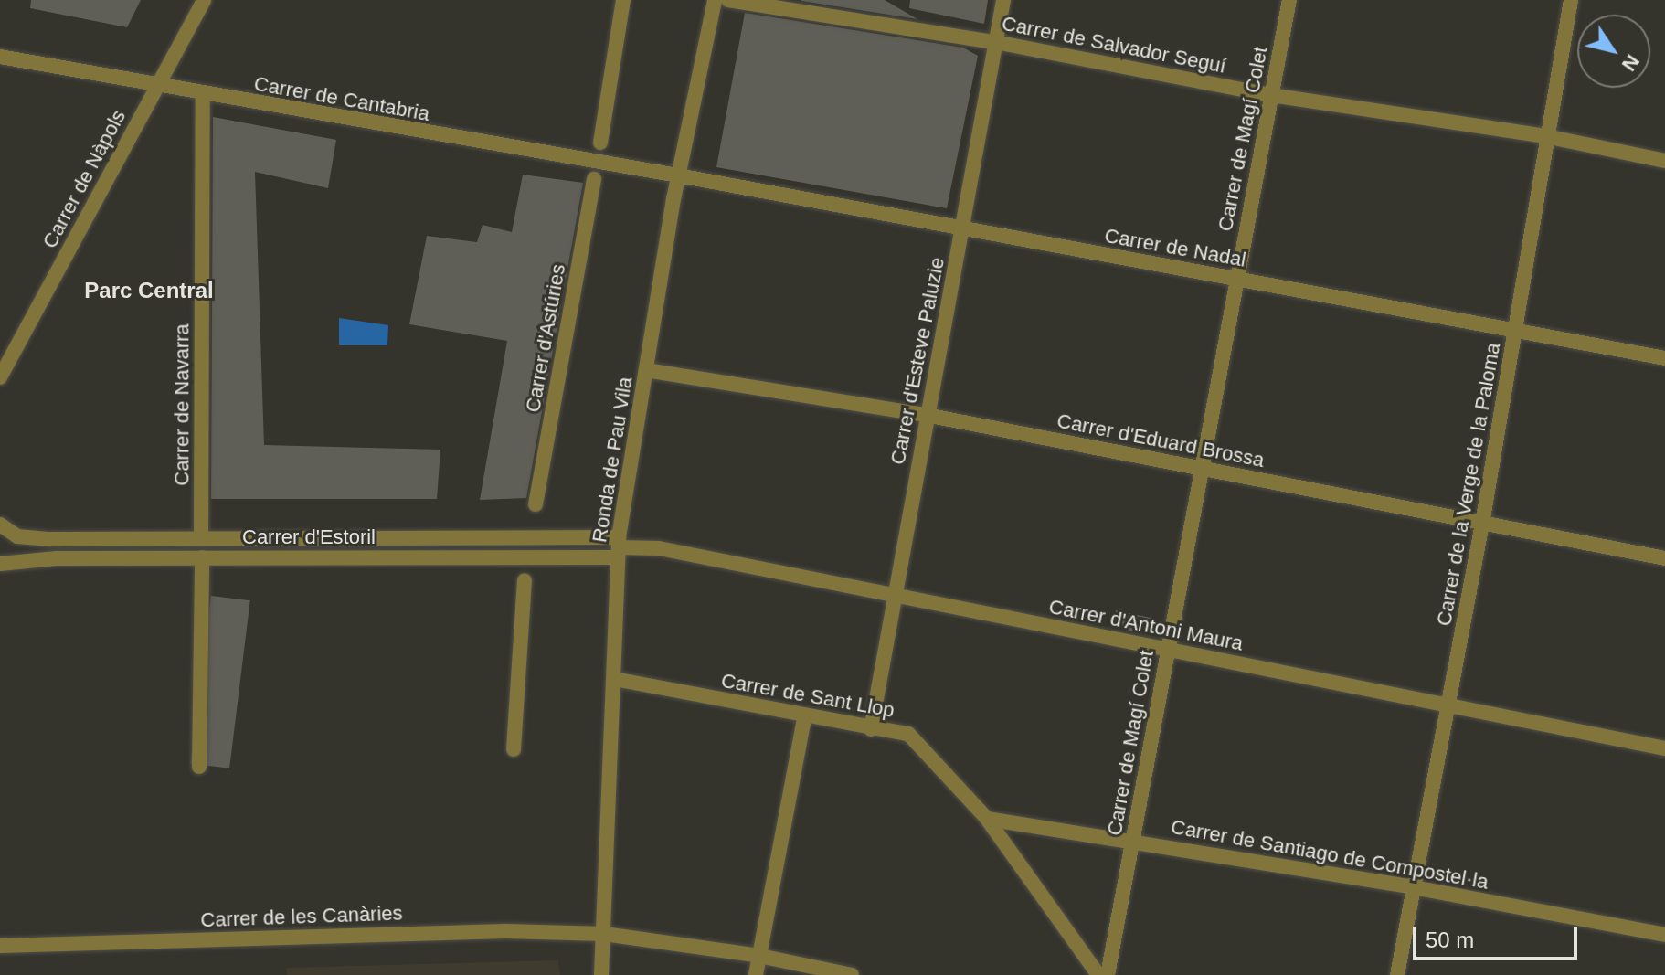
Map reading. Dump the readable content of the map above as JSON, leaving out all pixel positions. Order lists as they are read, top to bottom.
{
  "streets": {
    "street": [
      "Carrer de Salvador Seguí",
      "Carrer de Cantabria",
      "Carrer de Magí Colet",
      "Carrer de Nàpols",
      "Carrer de Nadal",
      "Carrer d'Astúries",
      "Carrer d'Esteve Paluzie",
      "Carrer de Navarra",
      "Carrer d'Eduard Brossa",
      "Ronda de Pau Vila",
      "Carrer de la Verge de la Paloma",
      "Carrer d'Estoril",
      "Carrer d'Antoni Maura",
      "Carrer de Sant Llop",
      "Carrer de Santiago de Compostel·la",
      "Carrer de les Canàries"
    ]
  },
  "crossings": [
    ["Carrer de Salvador Seguí", "Carrer de Magí Colet"],
    ["Carrer de Salvador Seguí", "Carrer d'Esteve Paluzie"],
    ["Carrer de Salvador Seguí", "Carrer de la Verge de la Paloma"],
    ["Carrer de Cantabria", "Carrer de Nàpols"],
    ["Carrer de Cantabria", "Carrer de Nadal"],
    ["Carrer de Cantabria", "Carrer de Navarra"],
    ["Carrer de Cantabria", "Ronda de Pau Vila"],
    ["Carrer de Magí Colet", "Carrer de Nadal"],
    ["Carrer de Magí Colet", "Carrer d'Eduard Brossa"],
    ["Carrer de Magí Colet", "Carrer d'Antoni Maura"],
    ["Carrer de Magí Colet", "Carrer de Santiago de Compostel·la"],
    ["Carrer de Nadal", "Carrer d'Esteve Paluzie"],
    ["Carrer de Nadal", "Ronda de Pau Vila"],
    ["Carrer de Nadal", "Carrer de la Verge de la Paloma"],
    ["Carrer d'Esteve Paluzie", "Carrer d'Eduard Brossa"],
    ["Carrer d'Esteve Paluzie", "Carrer d'Antoni Maura"],
    ["Carrer d'Esteve Paluzie", "Carrer de Sant Llop"],
    ["Carrer de Navarra", "Carrer d'Estoril"],
    ["Carrer d'Eduard Brossa", "Ronda de Pau Vila"],
    ["Carrer d'Eduard Brossa", "Carrer de la Verge de la Paloma"],
    ["Ronda de Pau Vila", "Carrer d'Estoril"],
    ["Ronda de Pau Vila", "Carrer d'Antoni Maura"],
    ["Ronda de Pau Vila", "Carrer de Sant Llop"],
    ["Ronda de Pau Vila", "Carrer de les Canàries"],
    ["Carrer de la Verge de la Paloma", "Carrer d'Antoni Maura"],
    ["Carrer de la Verge de la Paloma", "Carrer de Santiago de Compostel·la"],
    ["Carrer d'Estoril", "Carrer d'Antoni Maura"],
    ["Carrer de Sant Llop", "Carrer de Santiago de Compostel·la"]
  ],
  "districts": ["Parc Central"],
  "scale_bar": "50 m",
  "north": "bottom right"
}
